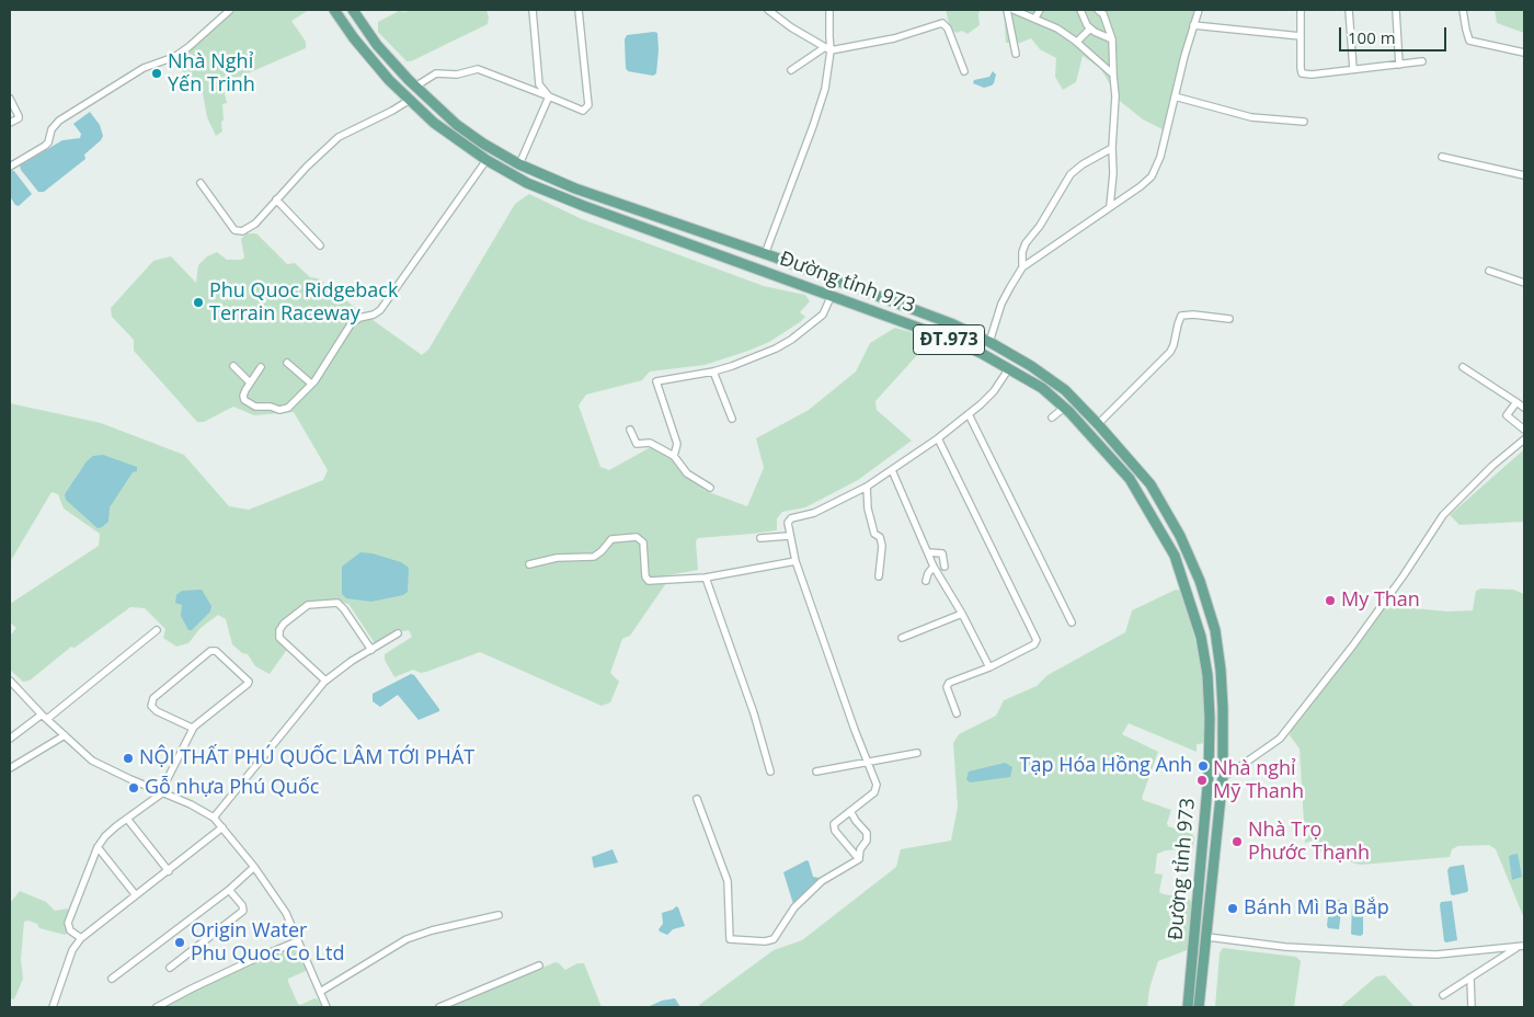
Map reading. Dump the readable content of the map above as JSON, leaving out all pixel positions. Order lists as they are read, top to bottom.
{
  "streets": {
    "main road": ["Đường tỉnh 973", "ĐT.973"]
  },
  "places": [
    "Nhà Nghỉ Yến Trinh",
    "Phu Quoc Ridgeback Terrain Raceway",
    "My Than",
    "NỘI THẤT PHÚ QUỐC LÂM TỚI PHÁT",
    "Tạp Hóa Hồng Anh",
    "Nhà nghỉ Mỹ Thanh",
    "Gỗ nhựa Phú Quốc",
    "Nhà Trọ Phước Thạnh",
    "Bánh Mì Ba Bắp",
    "Origin Water Phu Quoc Co Ltd"
  ],
  "scale_bar": "100 m"
}
